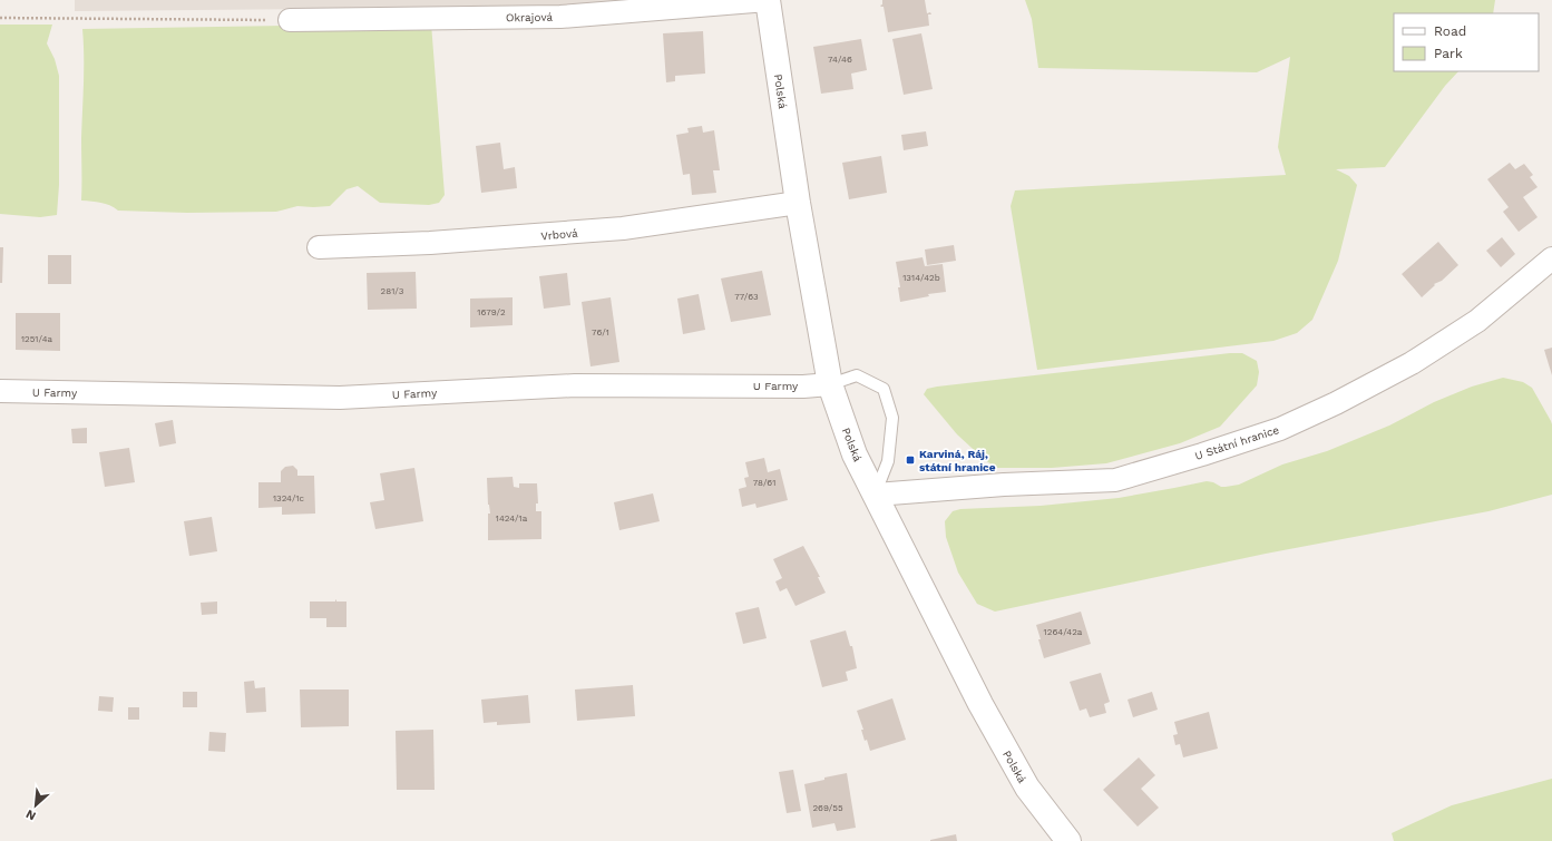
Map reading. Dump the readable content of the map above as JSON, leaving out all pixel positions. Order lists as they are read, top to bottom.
{
  "streets": {
    "street": [
      "Okrajová",
      "Polská",
      "Vrbová",
      "U Farmy",
      "U Státní hranice"
    ]
  },
  "crossings": [
    ["Okrajová", "Polská"],
    ["Polská", "Vrbová"],
    ["Polská", "U Farmy"],
    ["Polská", "U Státní hranice"]
  ],
  "places": {
    "transit": ["Karviná, Ráj, státní hranice"]
  },
  "house_numbers": [
    "74/46",
    "1314/42b",
    "281/3",
    "77/63",
    "1679/2",
    "76/1",
    "1251/4a",
    "78/61",
    "1324/1c",
    "1424/1a",
    "1264/42a",
    "269/55"
  ],
  "legend": ["Road", "Park"],
  "north": "bottom left"
}
